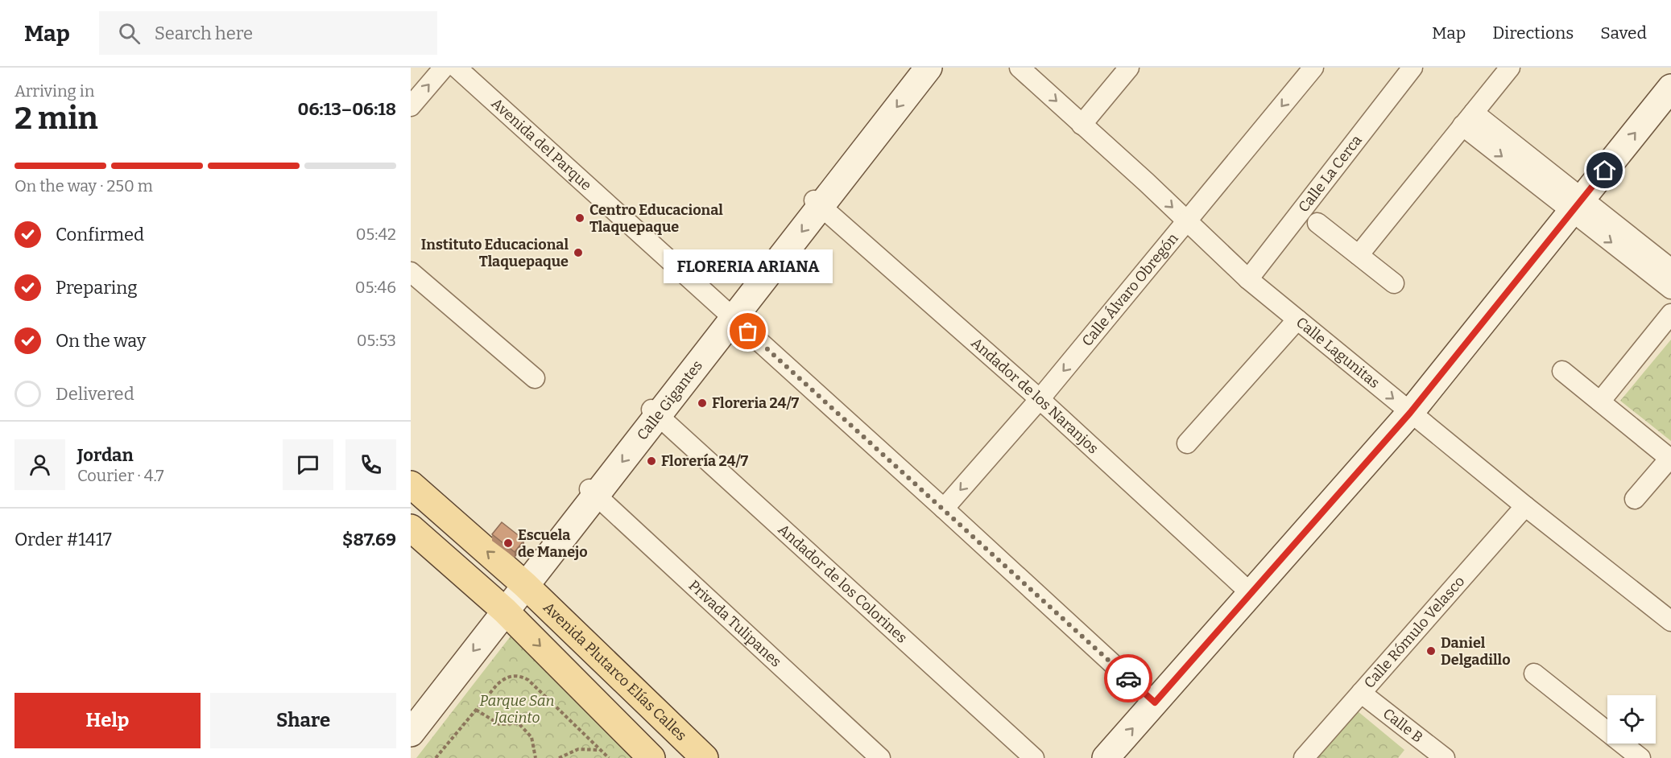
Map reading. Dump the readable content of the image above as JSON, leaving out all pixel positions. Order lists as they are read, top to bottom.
{
  "streets": {
    "main road": ["Calle Gigantes", "Avenida Plutarco Elías Calles"],
    "street": [
      "Avenida del Parque",
      "Calle La Cerca",
      "Calle Álvaro Obregón",
      "Calle Lagunitas",
      "Andador de los Naranjos",
      "Andador de los Colorines",
      "Privada Tulipanes",
      "Calle Rómulo Velasco",
      "Calle B"
    ]
  },
  "crossings": [
    ["Avenida del Parque", "Calle Álvaro Obregón"],
    ["Avenida del Parque", "Calle Gigantes"],
    ["Calle La Cerca", "Calle Lagunitas"],
    ["Calle Álvaro Obregón", "Calle Lagunitas"],
    ["Calle Álvaro Obregón", "Andador de los Naranjos"],
    ["Calle Lagunitas", "Calle Rómulo Velasco"],
    ["Andador de los Naranjos", "Calle Gigantes"],
    ["Calle Gigantes", "Andador de los Colorines"],
    ["Calle Gigantes", "Privada Tulipanes"],
    ["Calle Gigantes", "Avenida Plutarco Elías Calles"],
    ["Calle Rómulo Velasco", "Calle B"]
  ],
  "one_way": ["Calle Lagunitas", "Calle Gigantes"],
  "parks": ["Parque San Jacinto"],
  "places": [
    "Centro Educacional Tlaquepaque",
    "Instituto Educacional Tlaquepaque",
    "FLORERIA ARIANA",
    "Floreria 24/7",
    "Florería 24/7",
    "Escuela de Manejo",
    "Daniel Delgadillo"
  ],
  "page": {
    "header": "Map",
    "search": "Search here",
    "nav": ["Map", "Directions", "Saved"],
    "heading": ["2 min", "Arriving in", "06:13–06:18"],
    "panel": [
      "Jordan",
      "Courier · 4.7",
      "Order #1417",
      "$87.69"
    ],
    "bar": "On the way · 250 m",
    "list": [
      ["Confirmed", "05:42"],
      ["Preparing", "05:46"],
      ["On the way", "05:53"],
      "Delivered"
    ],
    "bubble": "FLORERIA ARIANA",
    "buttons": ["Help", "Share"]
  }
}
